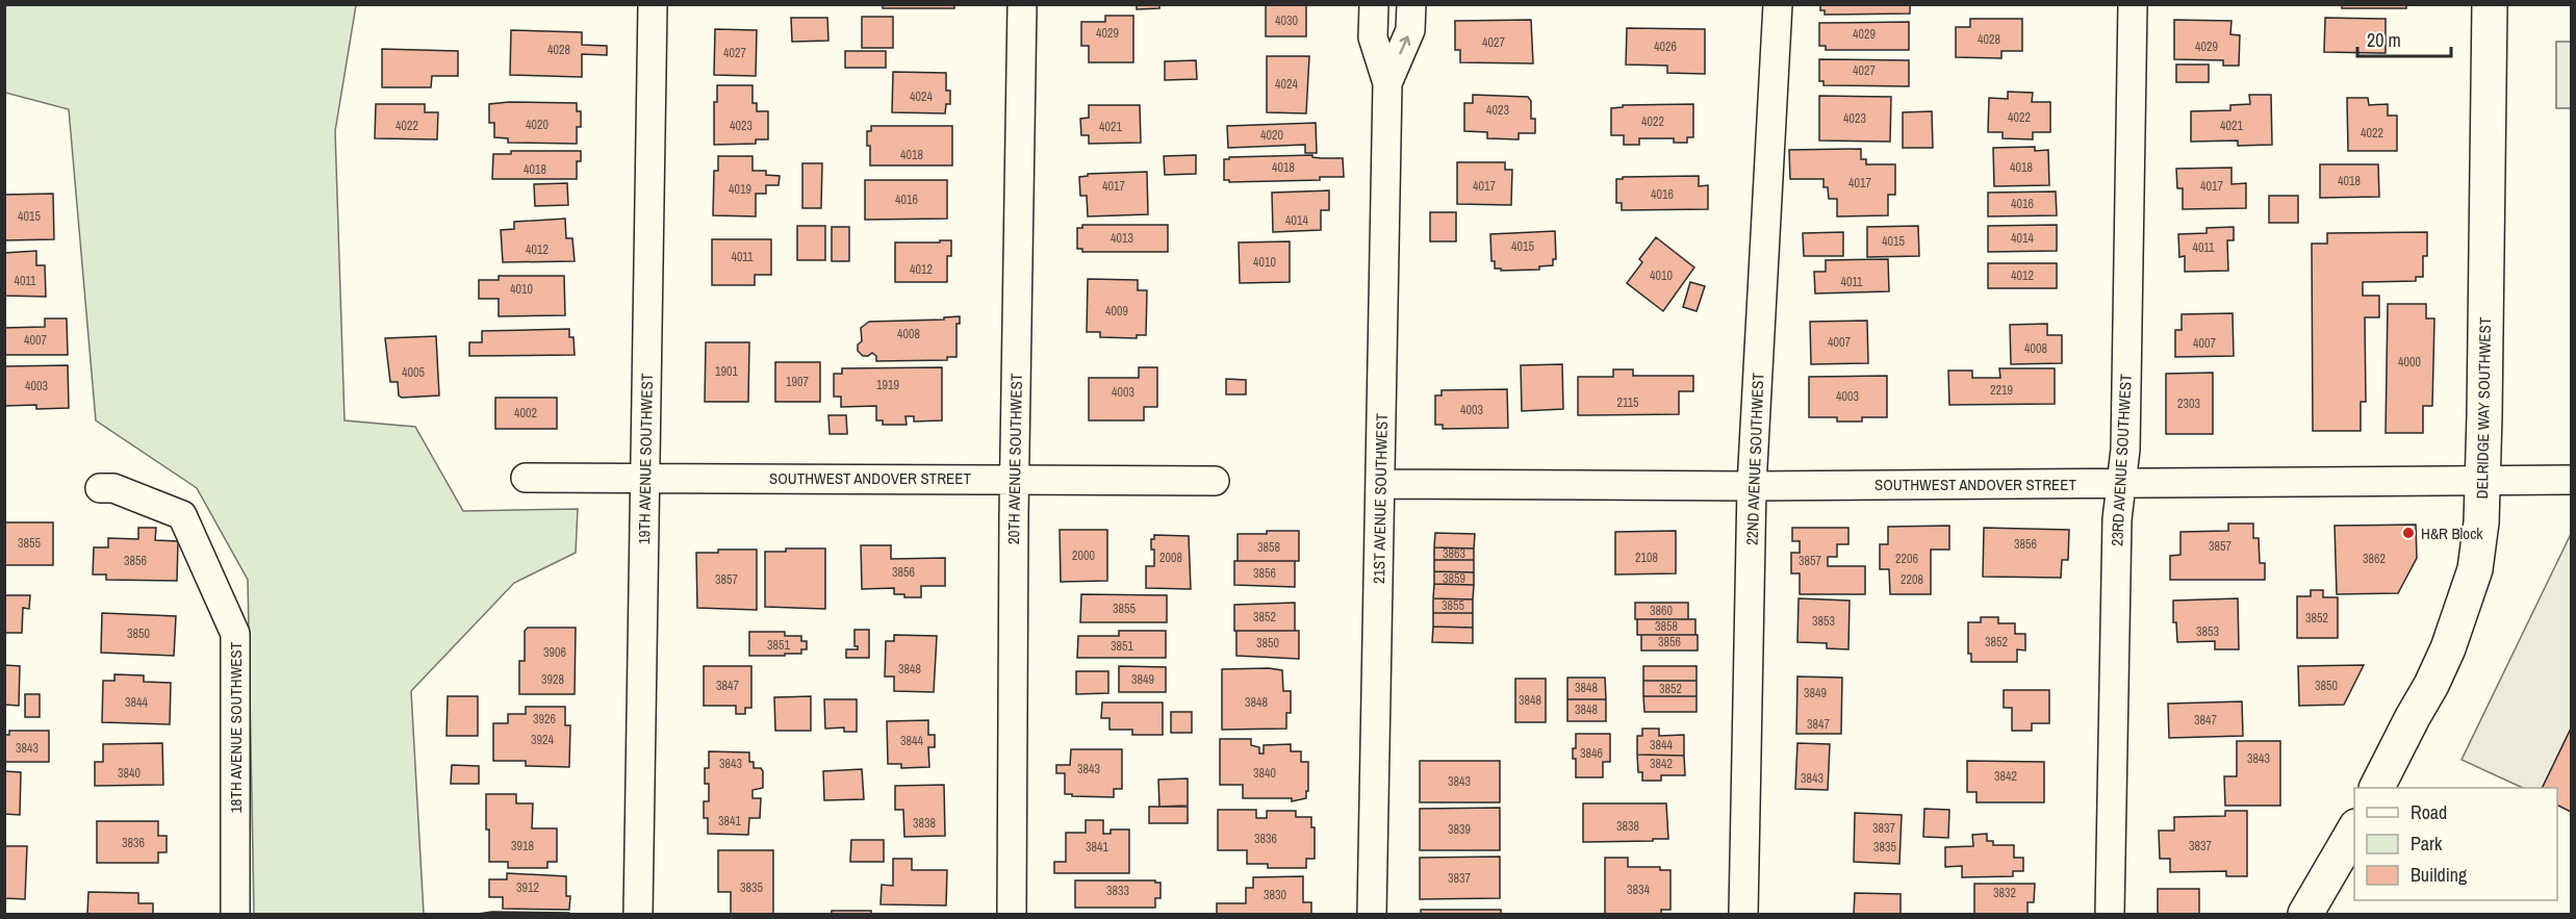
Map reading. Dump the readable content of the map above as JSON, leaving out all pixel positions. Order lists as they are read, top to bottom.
{
  "streets": {
    "main road": ["DELRIDGE WAY SOUTHWEST"],
    "street": [
      "19TH AVENUE SOUTHWEST",
      "20TH AVENUE SOUTHWEST",
      "22ND AVENUE SOUTHWEST",
      "23RD AVENUE SOUTHWEST",
      "SOUTHWEST ANDOVER STREET",
      "21ST AVENUE SOUTHWEST",
      "18TH AVENUE SOUTHWEST"
    ]
  },
  "crossings": [
    ["DELRIDGE WAY SOUTHWEST", "SOUTHWEST ANDOVER STREET"],
    ["19TH AVENUE SOUTHWEST", "SOUTHWEST ANDOVER STREET"],
    ["20TH AVENUE SOUTHWEST", "SOUTHWEST ANDOVER STREET"],
    ["22ND AVENUE SOUTHWEST", "SOUTHWEST ANDOVER STREET"],
    ["23RD AVENUE SOUTHWEST", "SOUTHWEST ANDOVER STREET"],
    ["SOUTHWEST ANDOVER STREET", "21ST AVENUE SOUTHWEST"]
  ],
  "places": ["H&R Block"],
  "house_numbers": [
    "4030",
    "4029",
    "4029",
    "4028",
    "4027",
    "4026",
    "4029",
    "4028",
    "4027",
    "4027",
    "4024",
    "4024",
    "4023",
    "4022",
    "4023",
    "4022",
    "4020",
    "4022",
    "4023",
    "4021",
    "4021",
    "4022",
    "4020",
    "4018",
    "4018",
    "4018",
    "4018",
    "4018",
    "4017",
    "4017",
    "4017",
    "4017",
    "4019",
    "4016",
    "4016",
    "4016",
    "4015",
    "4014",
    "4013",
    "4014",
    "4015",
    "4015",
    "4011",
    "4012",
    "4011",
    "4010",
    "4012",
    "4010",
    "4012",
    "4011",
    "4011",
    "4010",
    "4009",
    "4008",
    "4007",
    "4007",
    "4007",
    "4008",
    "4000",
    "1901",
    "4005",
    "1907",
    "1919",
    "4003",
    "2219",
    "4003",
    "4003",
    "2115",
    "2303",
    "4003",
    "4002",
    "3855",
    "3856",
    "3857",
    "3858",
    "3863",
    "2000",
    "2008",
    "2108",
    "2206",
    "3862",
    "3856",
    "3857",
    "3856",
    "3856",
    "3859",
    "3857",
    "2208",
    "3855",
    "3855",
    "3860",
    "3852",
    "3852",
    "3853",
    "3858",
    "3853",
    "3850",
    "3856",
    "3852",
    "3850",
    "3851",
    "3851",
    "3906",
    "3848",
    "3928",
    "3849",
    "3847",
    "3850",
    "3848",
    "3852",
    "3849",
    "3848",
    "3844",
    "3848",
    "3848",
    "3926",
    "3847",
    "3847",
    "3924",
    "3844",
    "3844",
    "3843",
    "3846",
    "3843",
    "3843",
    "3842",
    "3843",
    "3840",
    "3840",
    "3842",
    "3843",
    "3843",
    "3841",
    "3838",
    "3838",
    "3837",
    "3839",
    "3836",
    "3836",
    "3918",
    "3837",
    "3841",
    "3835",
    "3837",
    "3912",
    "3835",
    "3834",
    "3833",
    "3832",
    "3830"
  ],
  "legend": ["Road", "Park", "Building"],
  "scale_bar": "20 m"
}
